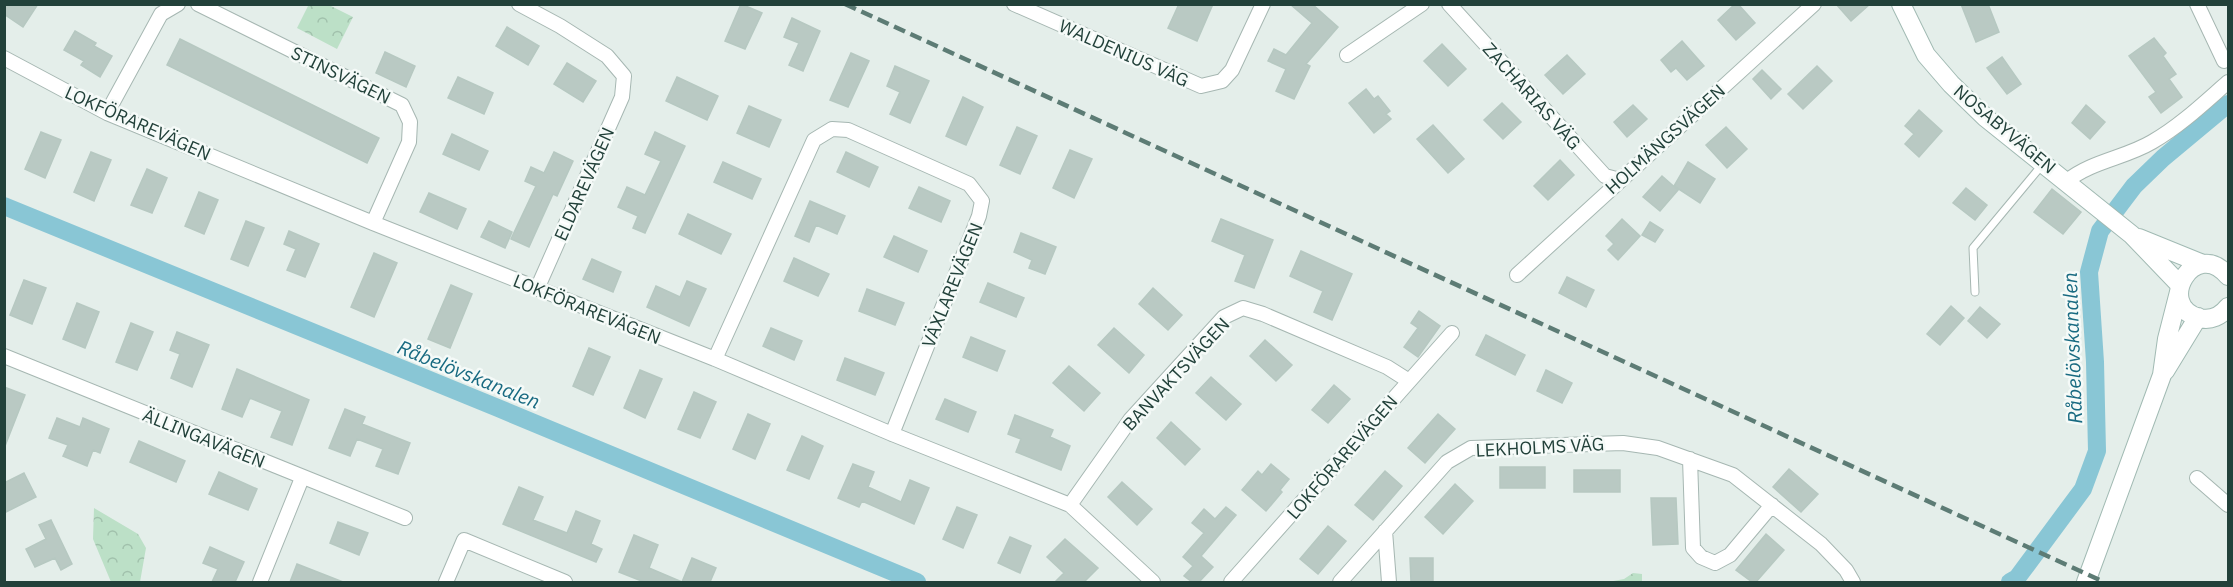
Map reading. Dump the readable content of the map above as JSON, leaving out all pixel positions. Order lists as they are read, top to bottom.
{
  "streets": {
    "main road": ["NOSABYVÄGEN"],
    "street": [
      "WALDENIUS VÄG",
      "STINSVÄGEN",
      "ZACHARIAS VÄG",
      "LOKFÖRAREVÄGEN",
      "HOLMÄNGSVÄGEN",
      "ELDAREVÄGEN",
      "VÄXLAREVÄGEN",
      "BANVAKTSVÄGEN",
      "ÄLLINGAVÄGEN",
      "LEKHOLMS VÄG"
    ]
  },
  "crossings": [
    ["STINSVÄGEN", "LOKFÖRAREVÄGEN"],
    ["ZACHARIAS VÄG", "HOLMÄNGSVÄGEN"],
    ["LOKFÖRAREVÄGEN", "ELDAREVÄGEN"],
    ["LOKFÖRAREVÄGEN", "VÄXLAREVÄGEN"],
    ["LOKFÖRAREVÄGEN", "BANVAKTSVÄGEN"]
  ],
  "water": ["Råbelövskanalen"]
}
